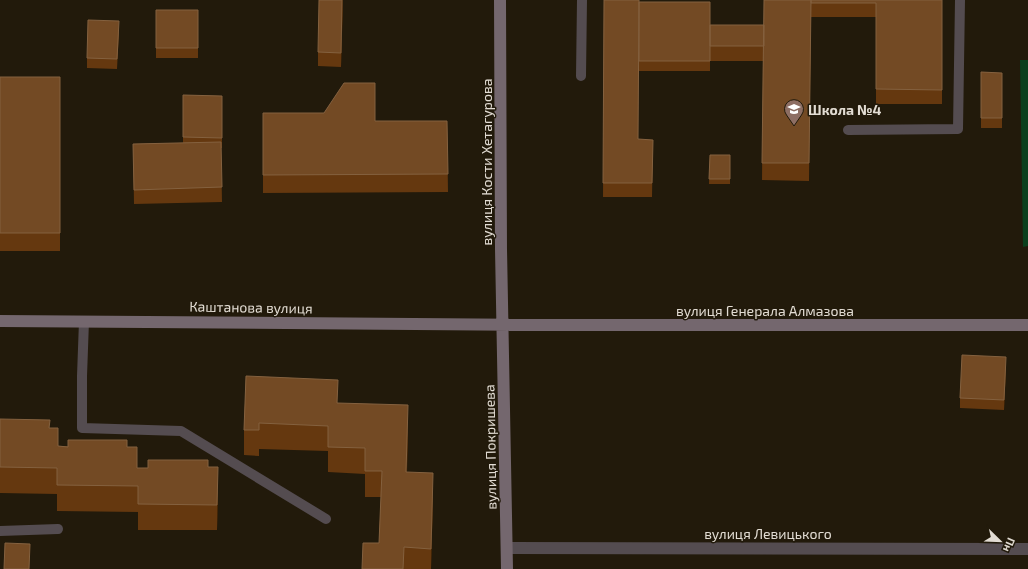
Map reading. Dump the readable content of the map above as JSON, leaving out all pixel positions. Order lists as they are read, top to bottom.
{
  "streets": {
    "street": [
      "вулиця Кости Хетагурова",
      "Каштанова вулиця",
      "вулиця Генерала Алмазова",
      "вулиця Покришева",
      "вулиця Левицького"
    ]
  },
  "crossings": [
    ["вулиця Кости Хетагурова", "Каштанова вулиця"],
    ["вулиця Кости Хетагурова", "вулиця Генерала Алмазова"],
    ["вулиця Кости Хетагурова", "вулиця Покришева"],
    ["Каштанова вулиця", "вулиця Генерала Алмазова"],
    ["Каштанова вулиця", "вулиця Покришева"],
    ["вулиця Генерала Алмазова", "вулиця Покришева"],
    ["вулиця Покришева", "вулиця Левицького"]
  ],
  "places": {
    "school or university": ["Школа №4"]
  },
  "north": "bottom right"
}
